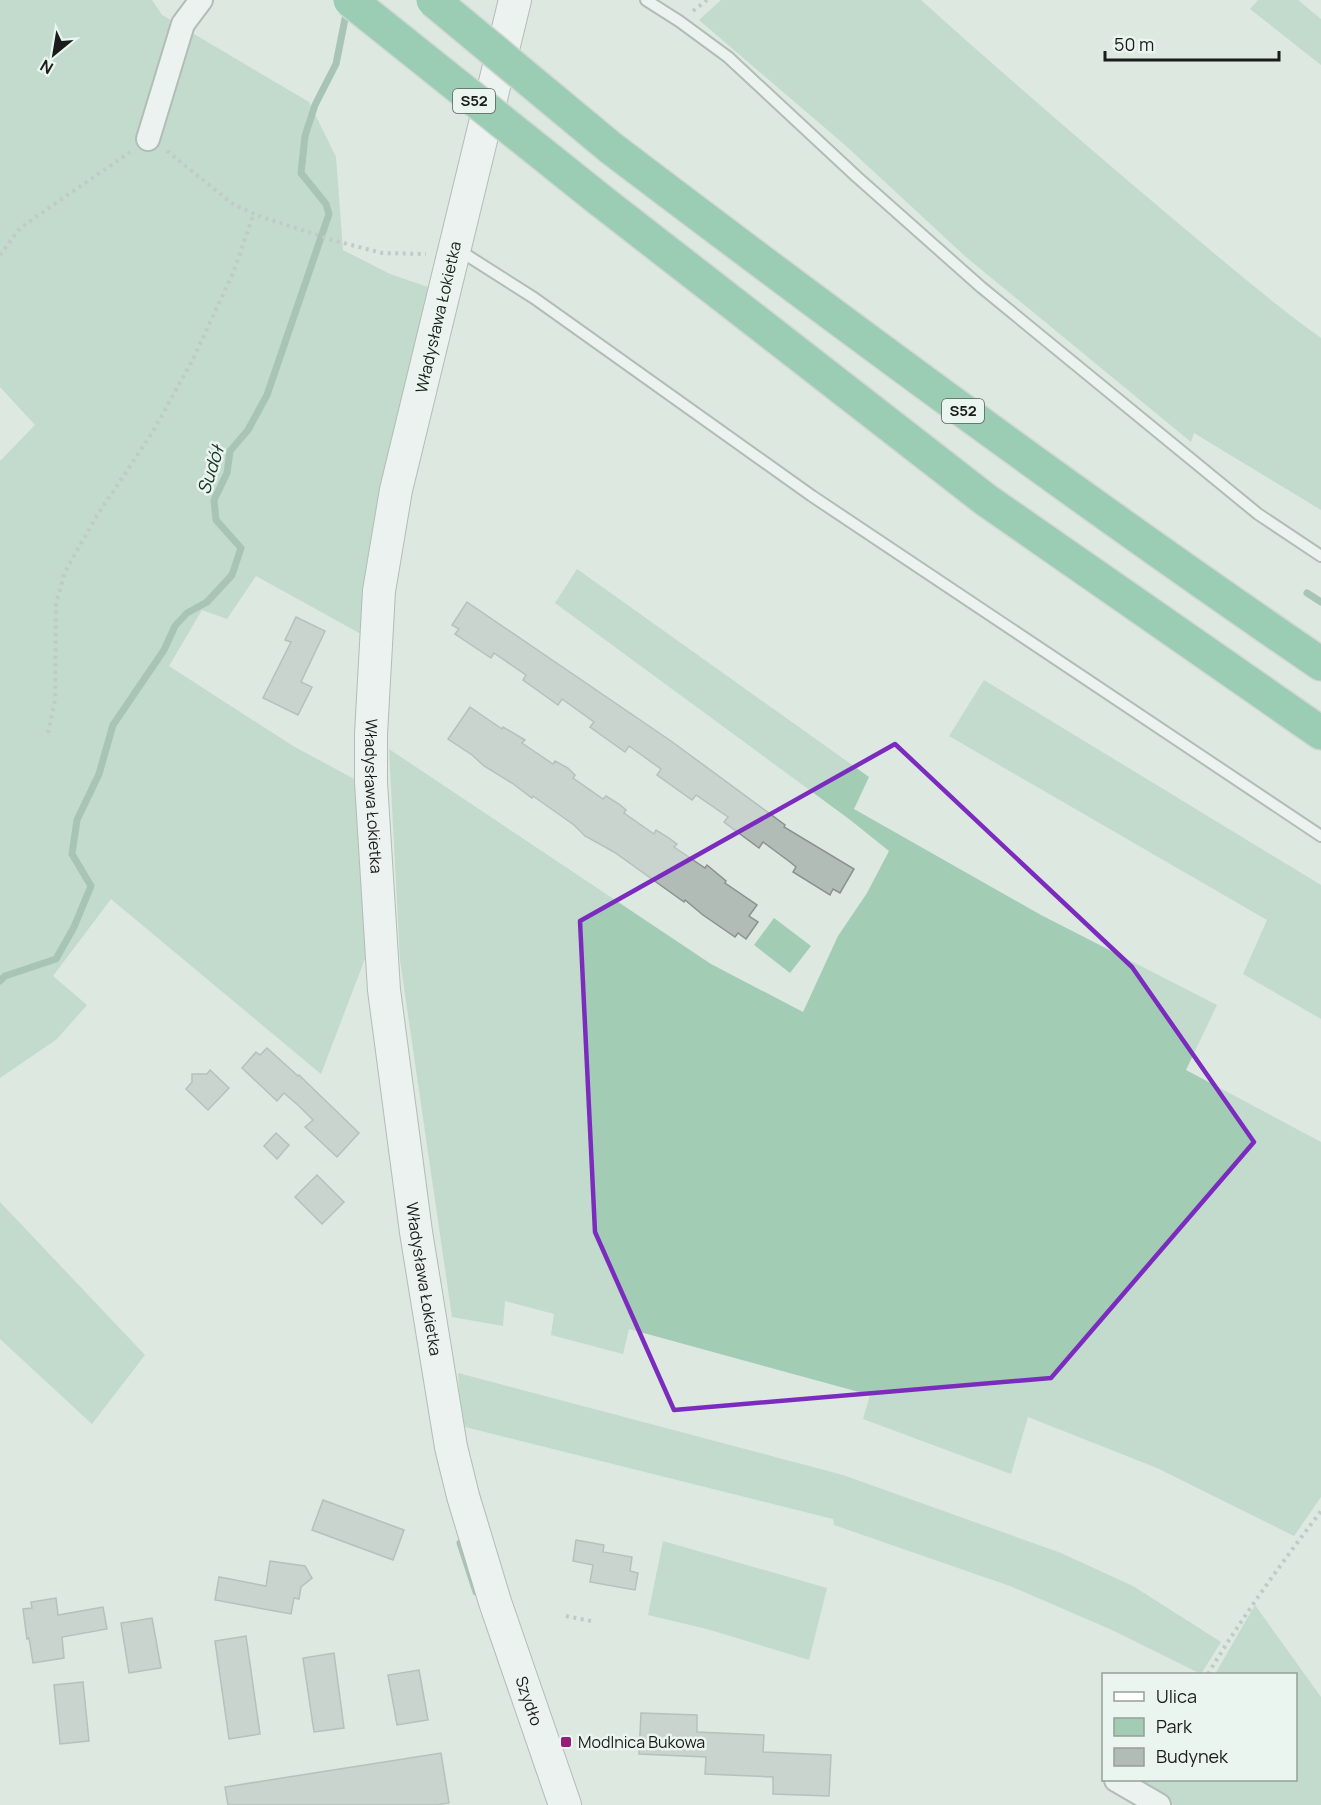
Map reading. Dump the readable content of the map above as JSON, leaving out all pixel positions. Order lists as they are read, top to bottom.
{
  "streets": {
    "highway": ["S52"],
    "street": ["Władysława Łokietka", "Szydło"]
  },
  "crossings": [
    ["Władysława Łokietka", "Szydło"]
  ],
  "water": ["Sudół"],
  "places": {
    "transit": ["Modlnica Bukowa"]
  },
  "legend": ["Ulica", "Park", "Budynek"],
  "scale_bar": "50 m",
  "north": "bottom left"
}
